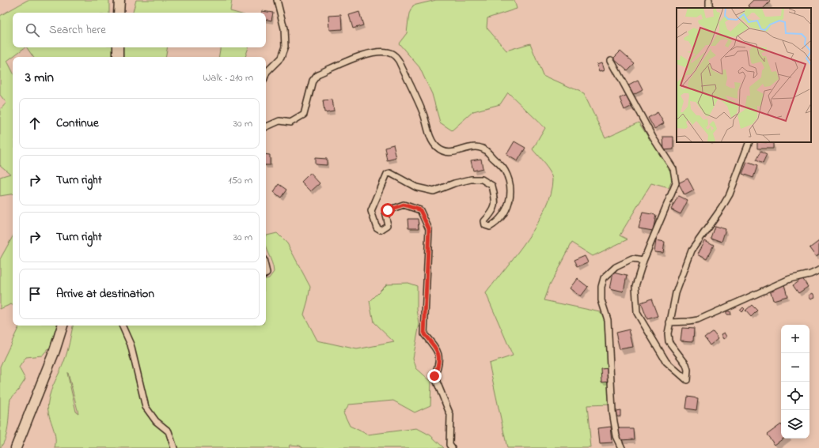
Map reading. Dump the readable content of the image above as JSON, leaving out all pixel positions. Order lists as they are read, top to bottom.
{
  "page": {
    "search": "Search here",
    "heading": ["3 min", "Walk · 210 m"],
    "list": [
      ["Continue", "30 m"],
      ["Turn right", "150 m"],
      ["Turn right", "30 m"],
      "Arrive at destination"
    ],
    "map_buttons": ["+", "−"]
  }
}
